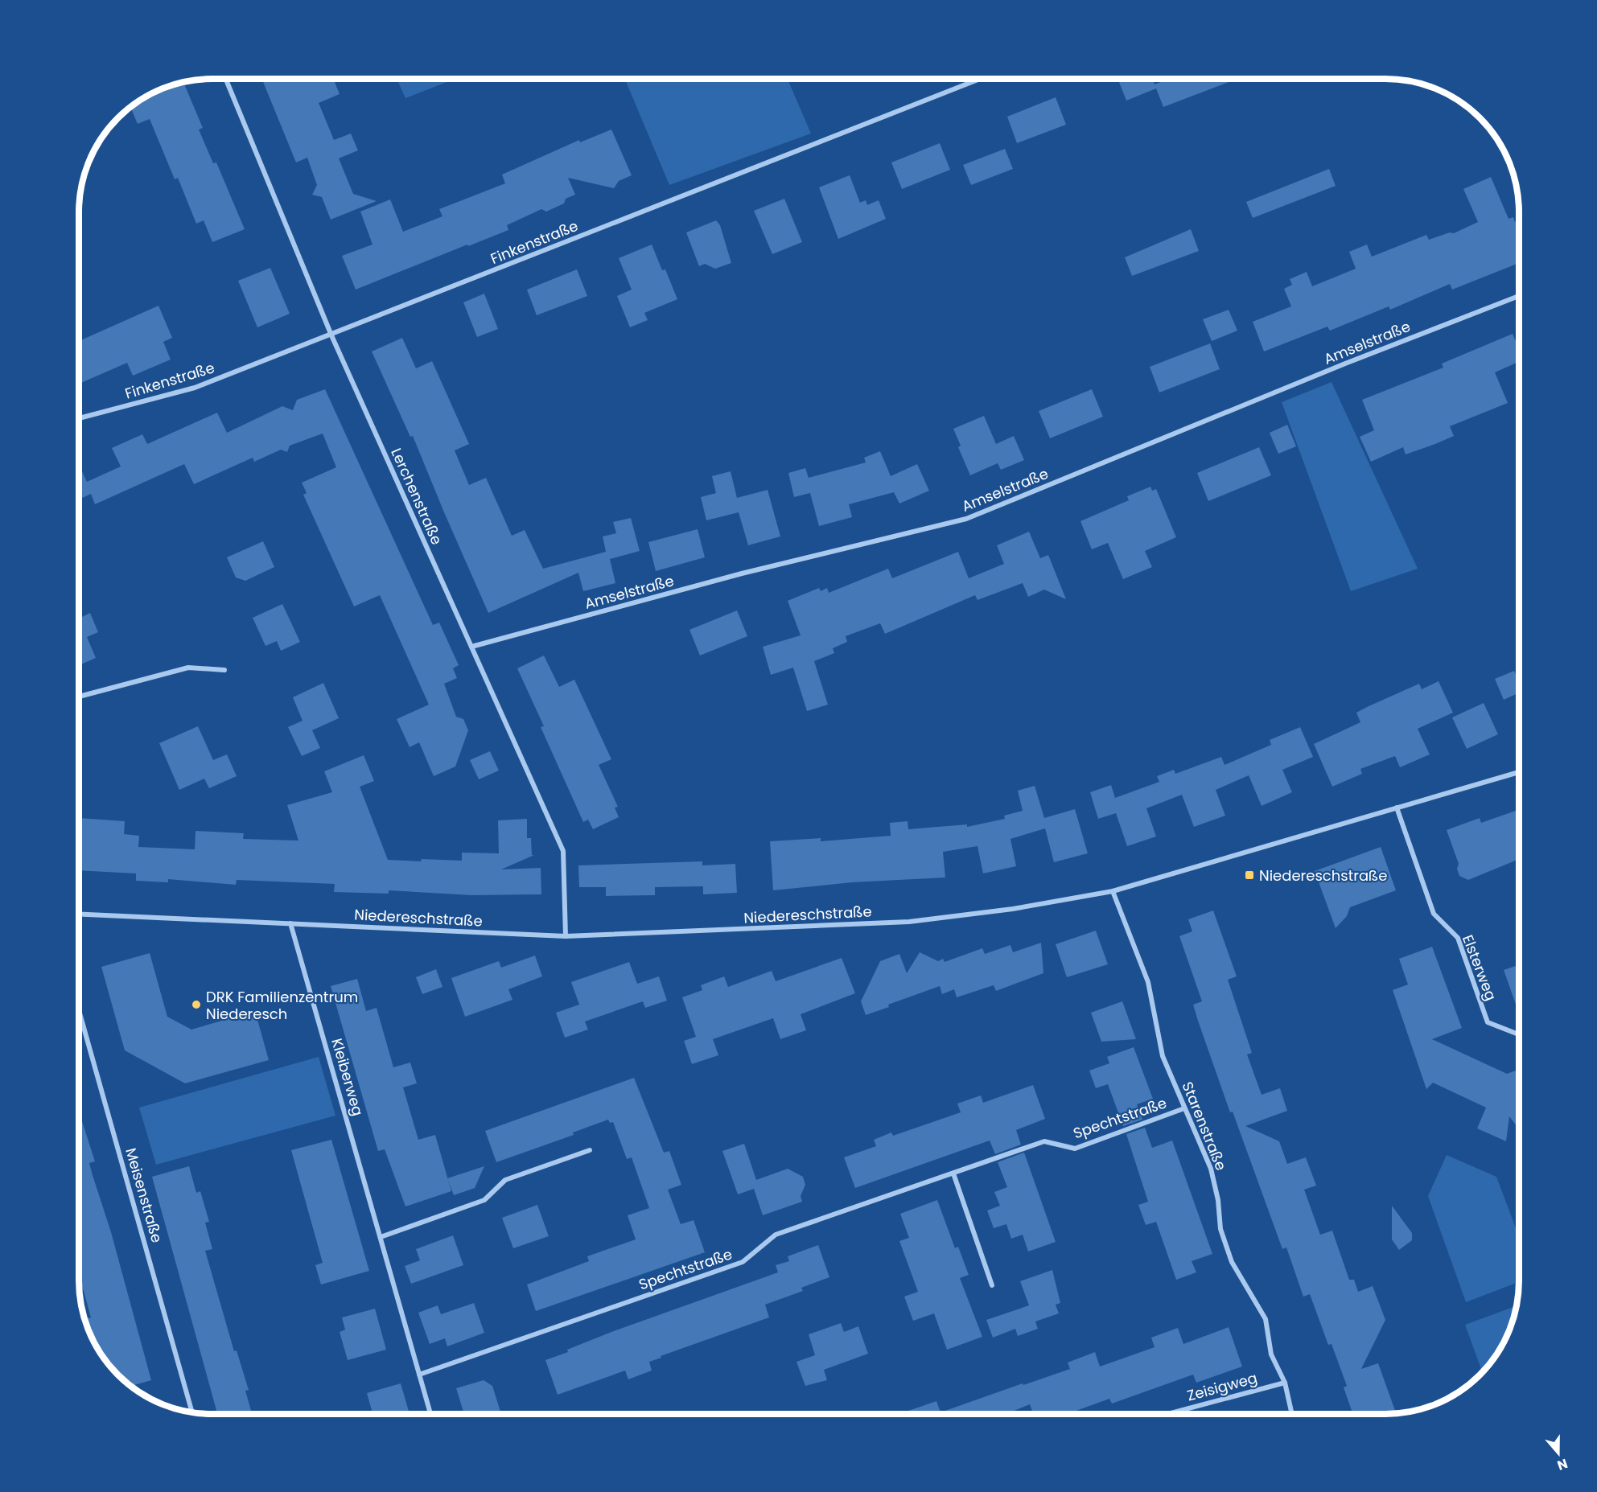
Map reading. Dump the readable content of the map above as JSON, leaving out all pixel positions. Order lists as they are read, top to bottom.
{
  "streets": {
    "street": [
      "Finkenstraße",
      "Amselstraße",
      "Lerchenstraße",
      "Niedereschstraße",
      "Elsterweg",
      "Kleiberweg",
      "Spechtstraße",
      "Starenstraße",
      "Meisenstraße",
      "Zeisigweg"
    ]
  },
  "crossings": [
    ["Finkenstraße", "Lerchenstraße"],
    ["Amselstraße", "Lerchenstraße"],
    ["Lerchenstraße", "Niedereschstraße"],
    ["Niedereschstraße", "Elsterweg"],
    ["Niedereschstraße", "Kleiberweg"],
    ["Niedereschstraße", "Starenstraße"],
    ["Kleiberweg", "Spechtstraße"],
    ["Spechtstraße", "Starenstraße"],
    ["Starenstraße", "Zeisigweg"]
  ],
  "places": {
    "transit": ["Niedereschstraße"],
    "other": ["DRK Familienzentrum Niederesch"]
  },
  "north": "bottom"
}
